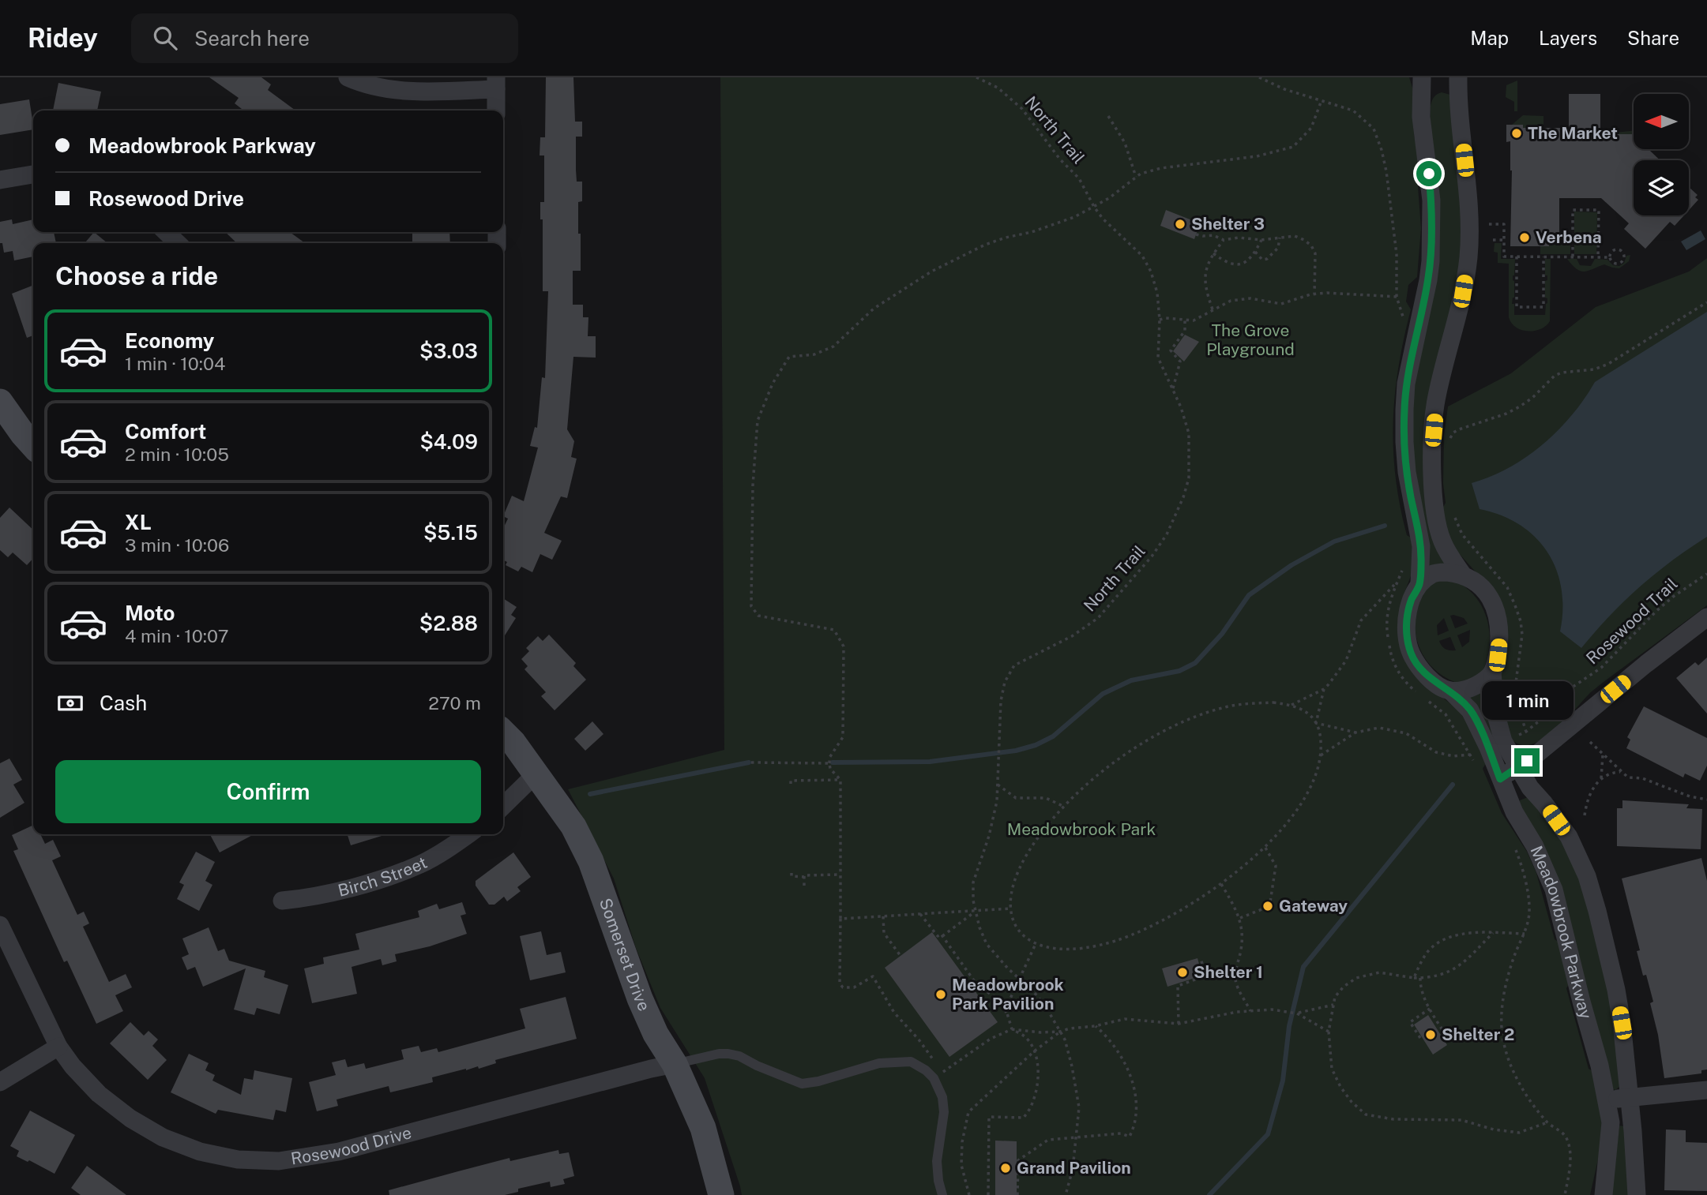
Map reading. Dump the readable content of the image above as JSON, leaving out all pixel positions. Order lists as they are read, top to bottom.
{
  "streets": {
    "street": [
      "Birch Street",
      "Meadowbrook Parkway",
      "Somerset Drive",
      "Rosewood Drive"
    ],
    "path": ["North Trail", "Rosewood Trail"]
  },
  "crossings": [
    ["Somerset Drive", "Rosewood Drive"]
  ],
  "parks": ["The Grove Playground", "Meadowbrook Park"],
  "places": [
    "The Market",
    "Shelter 3",
    "Verbena",
    "Gateway",
    "Shelter 1",
    "Meadowbrook Park Pavilion",
    "Shelter 2",
    "Grand Pavilion"
  ],
  "north": "left",
  "page": {
    "header": "Ridey",
    "search": "Search here",
    "nav": ["Map", "Layers", "Share"],
    "banner": ["Meadowbrook Parkway", "Rosewood Drive"],
    "heading": "Choose a ride",
    "list": [
      {
        "name": "Economy",
        "note": "1 min · 10:04",
        "value": "$3.03"
      },
      {
        "name": "Comfort",
        "note": "2 min · 10:05",
        "value": "$4.09"
      },
      {
        "name": "XL",
        "note": "3 min · 10:06",
        "value": "$5.15"
      },
      {
        "name": "Moto",
        "note": "4 min · 10:07",
        "value": "$2.88"
      }
    ],
    "pay": ["Cash", "270 m"],
    "bubble": "1 min",
    "buttons": "Confirm"
  }
}
